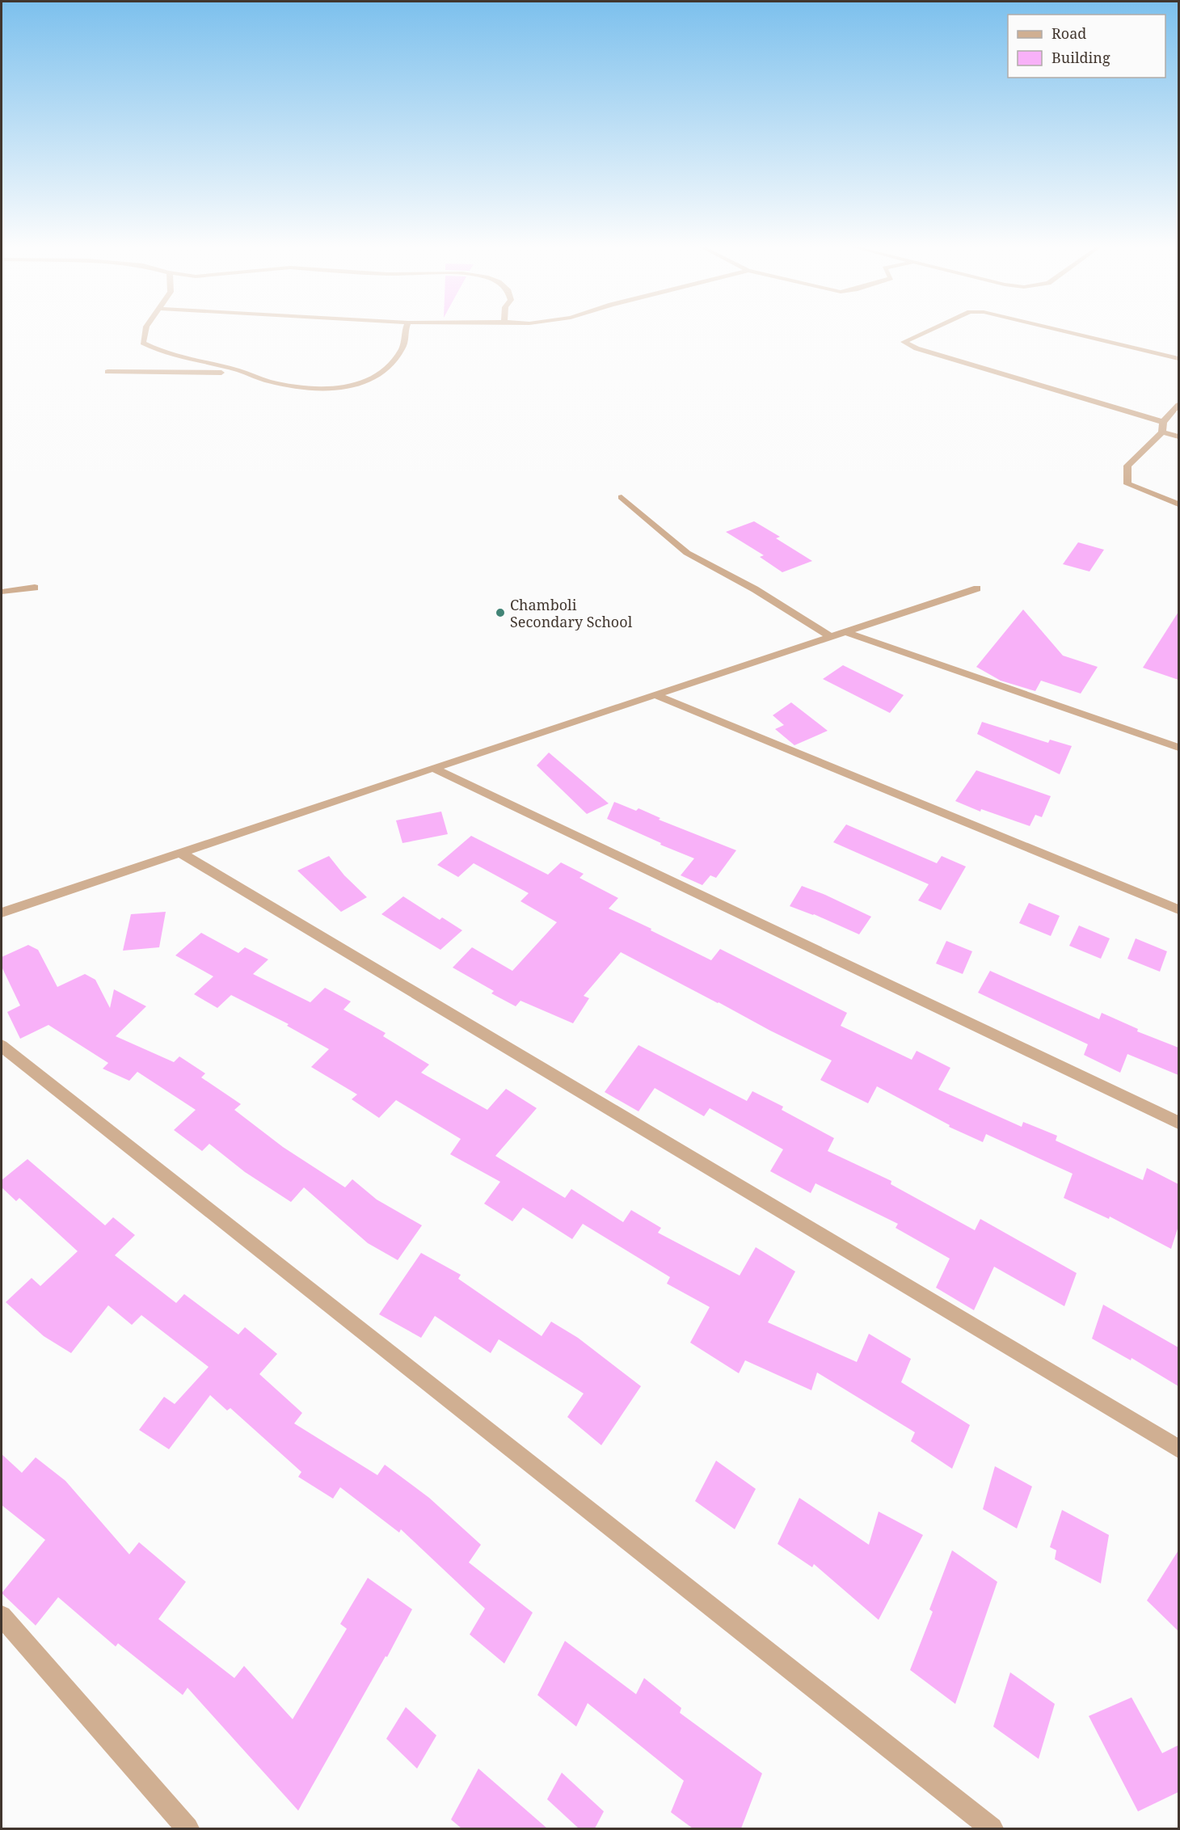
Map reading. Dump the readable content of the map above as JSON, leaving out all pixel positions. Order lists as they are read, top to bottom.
{
  "places": ["Chamboli Secondary School"],
  "legend": ["Road", "Building"]
}
